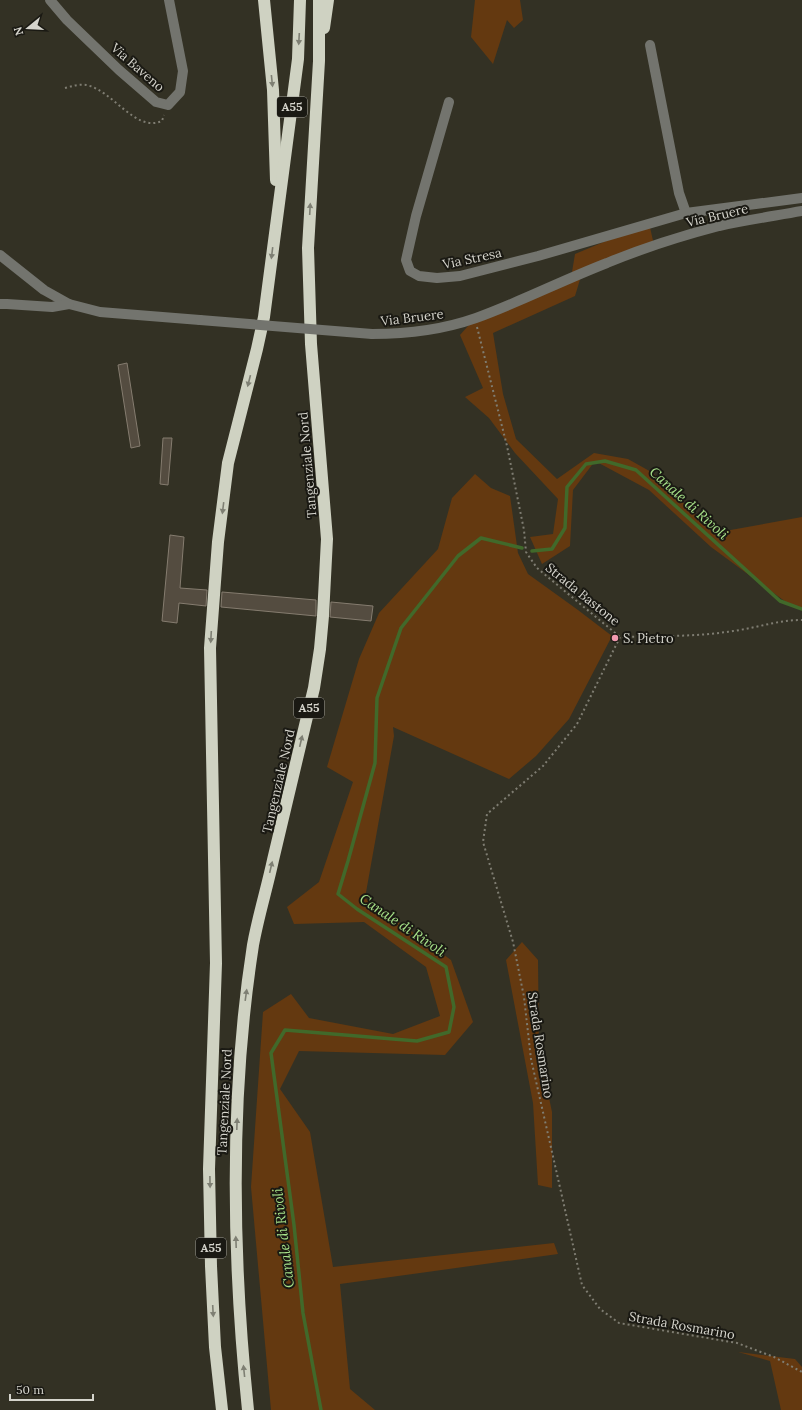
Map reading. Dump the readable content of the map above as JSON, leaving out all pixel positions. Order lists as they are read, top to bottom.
{
  "streets": {
    "highway": ["A55", "Tangenziale Nord"],
    "street": ["Via Baveno", "Via Bruere", "Via Stresa"],
    "path": ["Strada Bastone", "Strada Rosmarino"]
  },
  "crossings": [
    ["A55", "Tangenziale Nord"],
    ["Via Bruere", "Strada Bastone"],
    ["Strada Bastone", "Strada Rosmarino"]
  ],
  "water": ["Canale di Rivoli"],
  "places": ["S. Pietro"],
  "scale_bar": "50 m",
  "north": "left"
}
